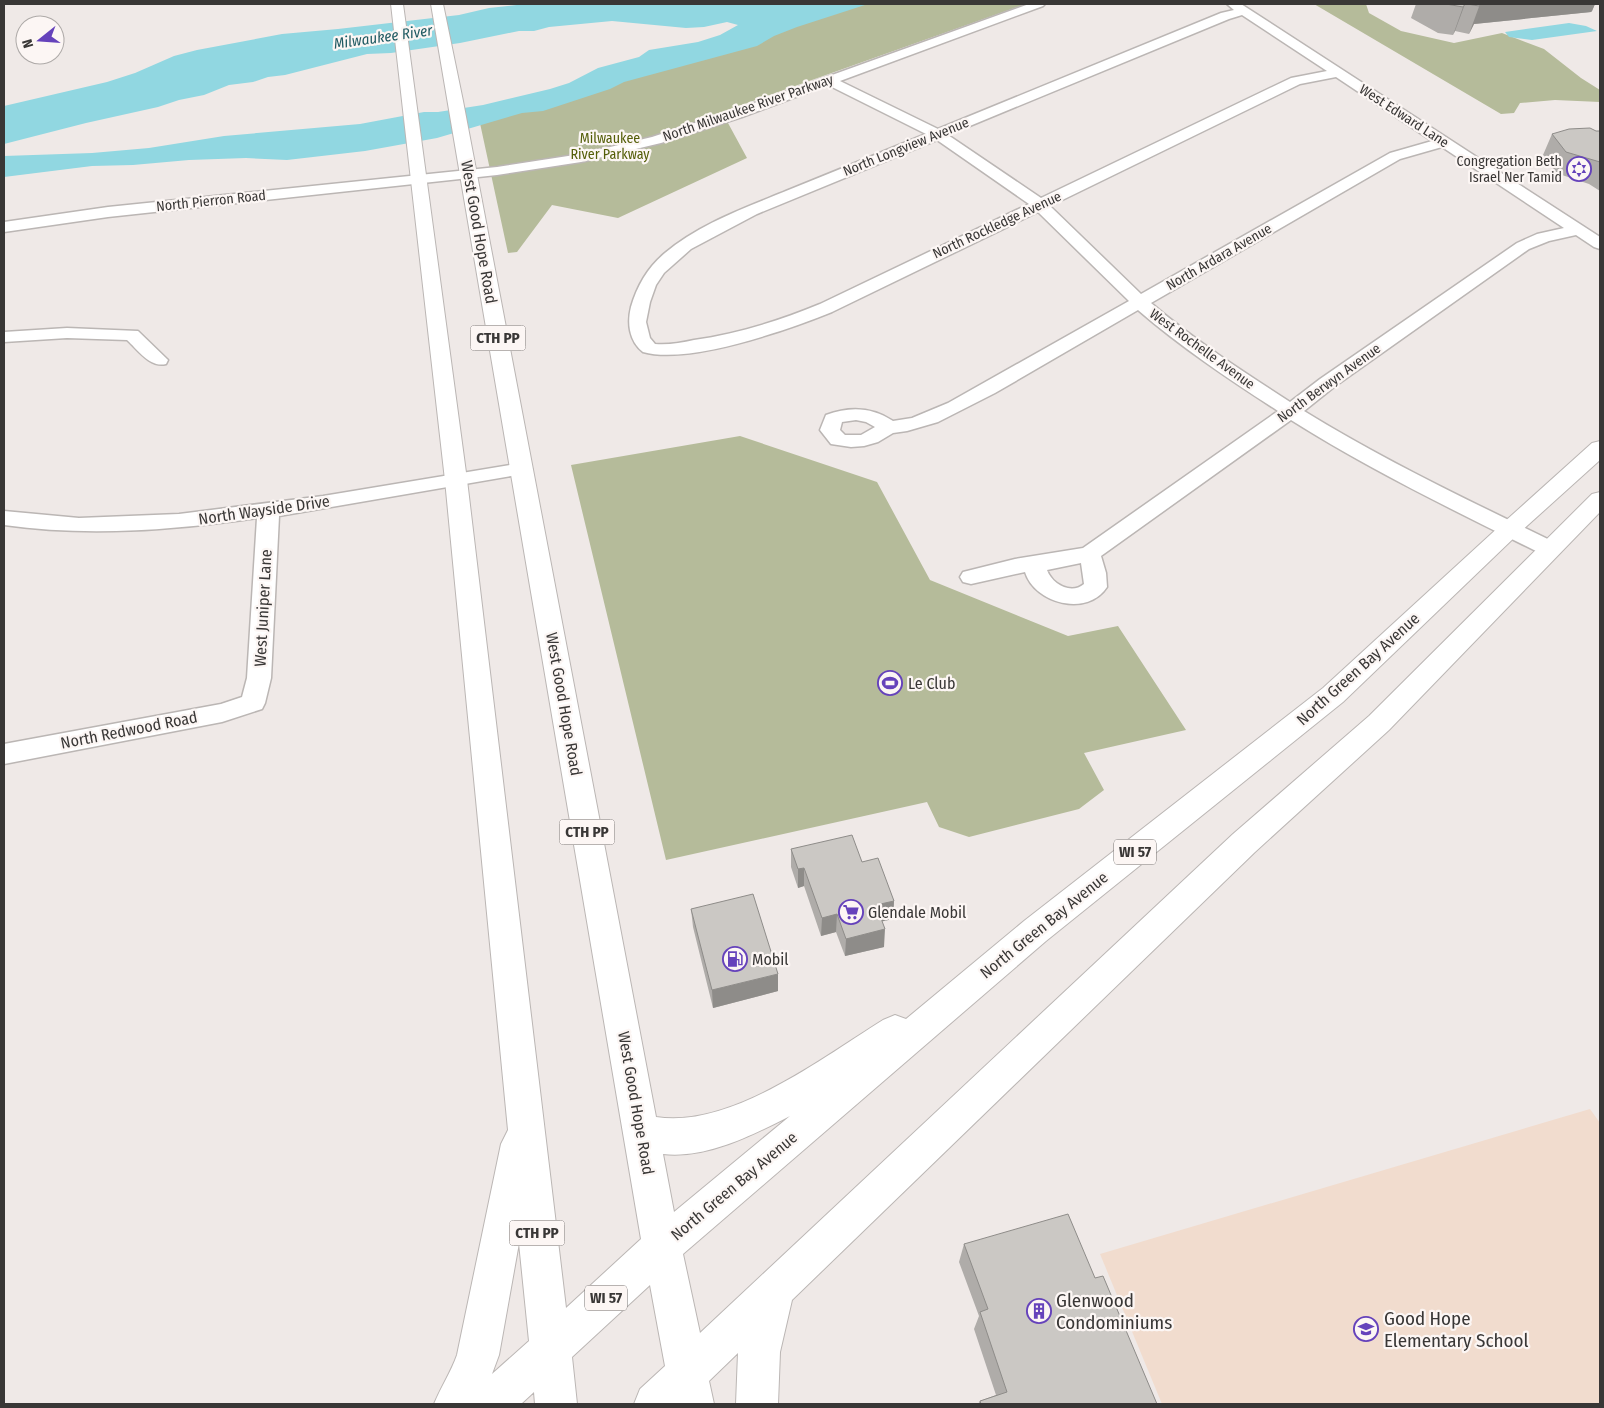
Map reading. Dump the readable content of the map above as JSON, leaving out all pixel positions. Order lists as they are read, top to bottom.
{
  "streets": {
    "main road": [
      "West Good Hope Road",
      "CTH PP",
      "North Green Bay Avenue",
      "WI 57"
    ],
    "street": [
      "North Milwaukee River Parkway",
      "West Edward Lane",
      "North Longview Avenue",
      "North Pierron Road",
      "North Rockledge Avenue",
      "North Ardara Avenue",
      "West Rochelle Avenue",
      "North Berwyn Avenue",
      "North Wayside Drive",
      "West Juniper Lane",
      "North Redwood Road"
    ]
  },
  "crossings": [
    ["North Milwaukee River Parkway", "North Pierron Road"],
    ["North Milwaukee River Parkway", "West Good Hope Road"],
    ["North Milwaukee River Parkway", "CTH PP"],
    ["North Milwaukee River Parkway", "West Rochelle Avenue"],
    ["West Edward Lane", "North Longview Avenue"],
    ["West Edward Lane", "North Rockledge Avenue"],
    ["West Edward Lane", "North Ardara Avenue"],
    ["West Edward Lane", "North Berwyn Avenue"],
    ["North Longview Avenue", "North Rockledge Avenue"],
    ["North Longview Avenue", "West Rochelle Avenue"],
    ["North Pierron Road", "CTH PP"],
    ["North Rockledge Avenue", "West Rochelle Avenue"],
    ["West Good Hope Road", "North Wayside Drive"],
    ["West Good Hope Road", "North Green Bay Avenue"],
    ["North Ardara Avenue", "West Rochelle Avenue"],
    ["CTH PP", "North Wayside Drive"],
    ["CTH PP", "North Green Bay Avenue"],
    ["West Rochelle Avenue", "North Berwyn Avenue"],
    ["West Rochelle Avenue", "North Green Bay Avenue"],
    ["North Wayside Drive", "West Juniper Lane"],
    ["West Juniper Lane", "North Redwood Road"]
  ],
  "water": ["Milwaukee River"],
  "parks": ["Milwaukee River Parkway"],
  "places": {
    "synagogue": ["Congregation Beth Israel Ner Tamid"],
    "sports": ["Le Club"],
    "supermarket": ["Glendale Mobil"],
    "fuel station": ["Mobil"],
    "building": ["Glenwood Condominiums"],
    "school or university": ["Good Hope Elementary School"]
  },
  "north": "left"
}
